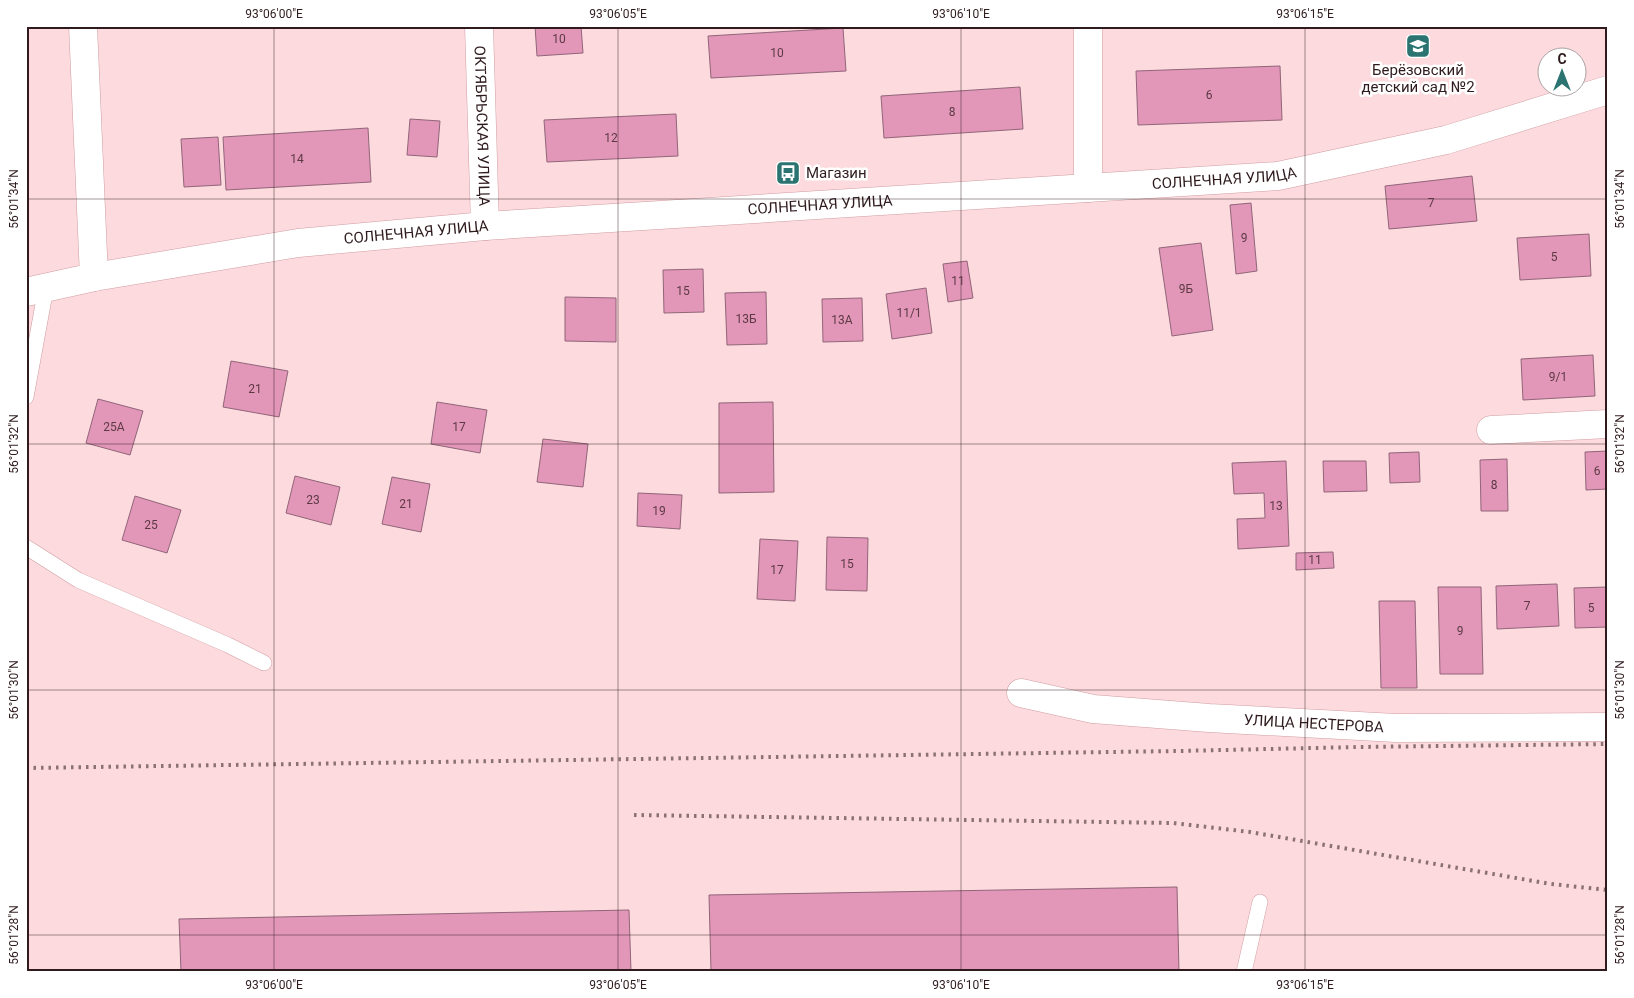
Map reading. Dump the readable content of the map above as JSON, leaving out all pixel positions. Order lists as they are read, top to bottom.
{
  "streets": {
    "street": ["ОКТЯБРЬСКАЯ УЛИЦА", "СОЛНЕЧНАЯ УЛИЦА", "УЛИЦА НЕСТЕРОВА"]
  },
  "crossings": [
    ["ОКТЯБРЬСКАЯ УЛИЦА", "СОЛНЕЧНАЯ УЛИЦА"]
  ],
  "places": {
    "school or university": ["Берёзовский детский сад №2"],
    "bus stop": ["Магазин"]
  },
  "house_numbers": [
    "10",
    "10",
    "6",
    "8",
    "12",
    "14",
    "7",
    "9",
    "5",
    "11",
    "9Б",
    "15",
    "11/1",
    "13Б",
    "13А",
    "9/1",
    "21",
    "25А",
    "17",
    "6",
    "8",
    "23",
    "21",
    "13",
    "19",
    "25",
    "11",
    "15",
    "17",
    "7",
    "5",
    "9"
  ],
  "north": "top",
  "coordinates": [
    "93°06'00\"E",
    "93°06'05\"E",
    "93°06'10\"E",
    "93°06'15\"E",
    "56°01'34\"N",
    "56°01'32\"N",
    "56°01'30\"N",
    "56°01'28\"N"
  ]
}
